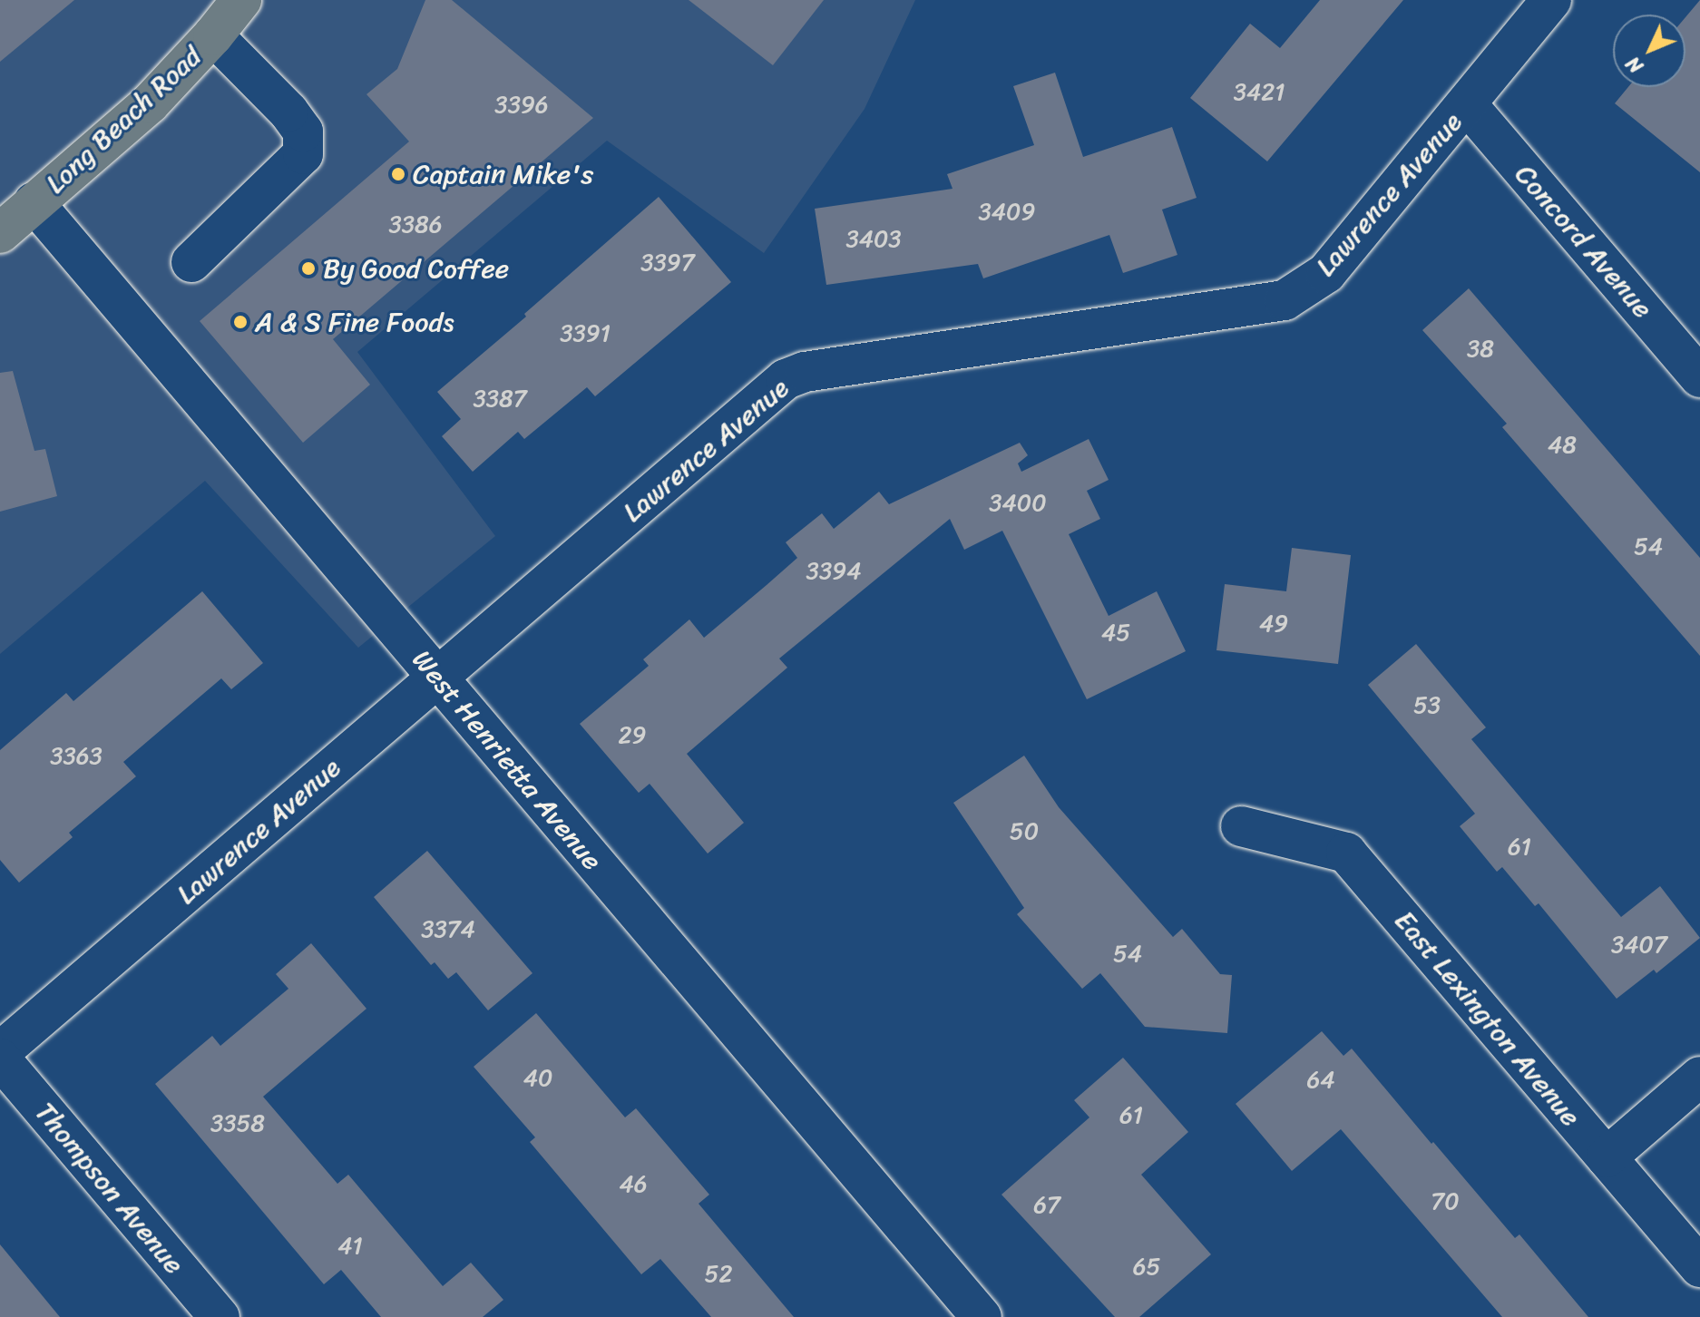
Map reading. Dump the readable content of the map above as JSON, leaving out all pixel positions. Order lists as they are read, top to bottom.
{
  "streets": {
    "main road": ["Long Beach Road"],
    "street": [
      "Lawrence Avenue",
      "Concord Avenue",
      "West Henrietta Avenue",
      "East Lexington Avenue",
      "Thompson Avenue"
    ]
  },
  "crossings": [
    ["Long Beach Road", "West Henrietta Avenue"],
    ["Lawrence Avenue", "Concord Avenue"],
    ["Lawrence Avenue", "West Henrietta Avenue"]
  ],
  "places": ["Captain Mike's", "By Good Coffee", "A & S Fine Foods"],
  "house_numbers": [
    "3421",
    "3396",
    "3409",
    "3386",
    "3403",
    "3397",
    "3391",
    "38",
    "3387",
    "48",
    "3400",
    "54",
    "3394",
    "49",
    "45",
    "53",
    "29",
    "3363",
    "50",
    "61",
    "3374",
    "3407",
    "54",
    "40",
    "64",
    "61",
    "3358",
    "46",
    "70",
    "67",
    "41",
    "65",
    "52"
  ],
  "north": "bottom left"
}
